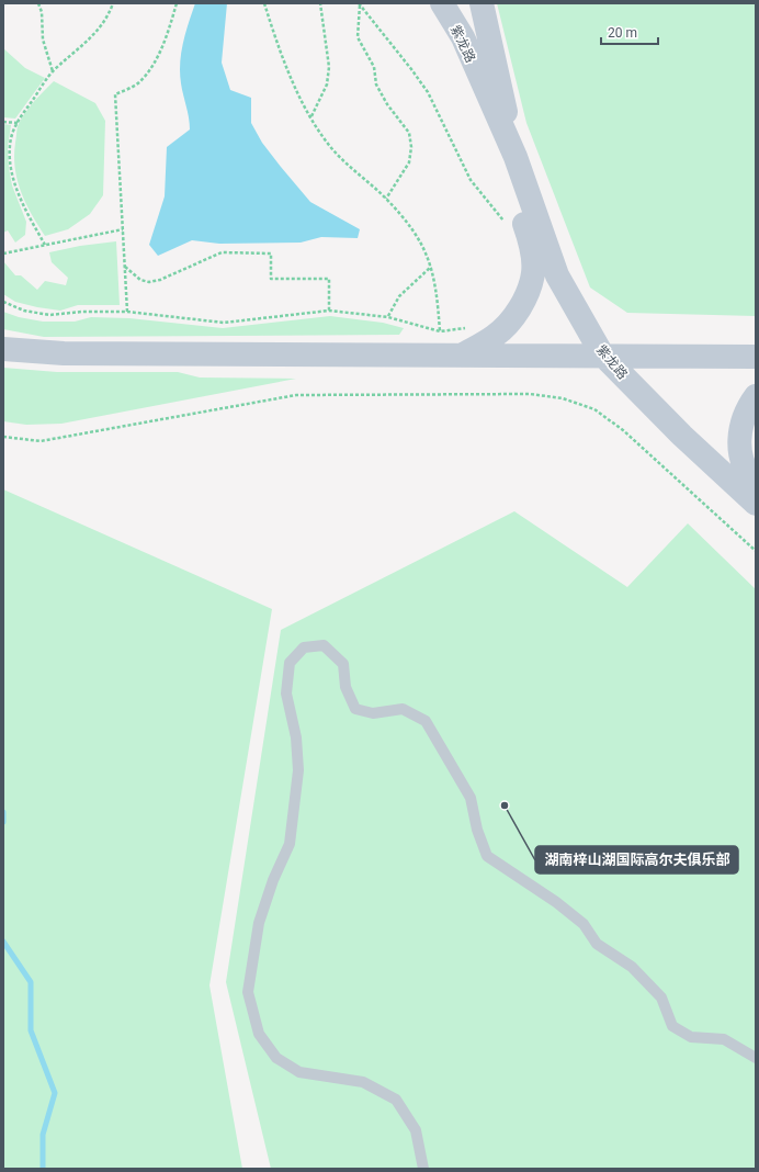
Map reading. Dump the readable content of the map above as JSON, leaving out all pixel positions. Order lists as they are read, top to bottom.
{
  "streets": {
    "street": ["紫龙路"]
  },
  "places": ["湖南梓山湖国际高尔夫俱乐部"],
  "scale_bar": "20 m"
}
